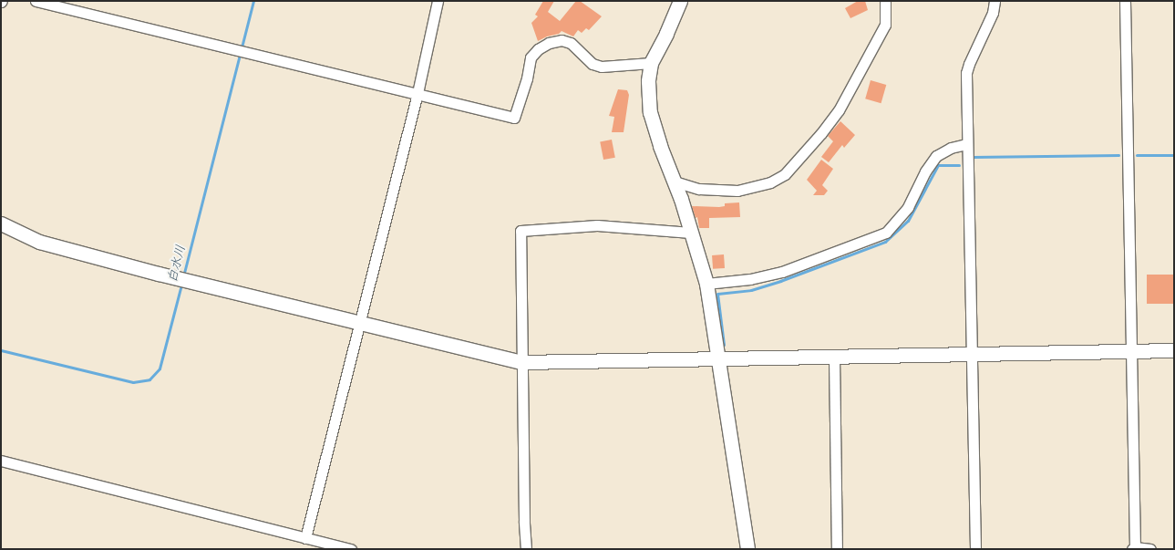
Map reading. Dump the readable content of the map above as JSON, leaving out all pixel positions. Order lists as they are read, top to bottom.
{
  "water": ["白水川"]
}
